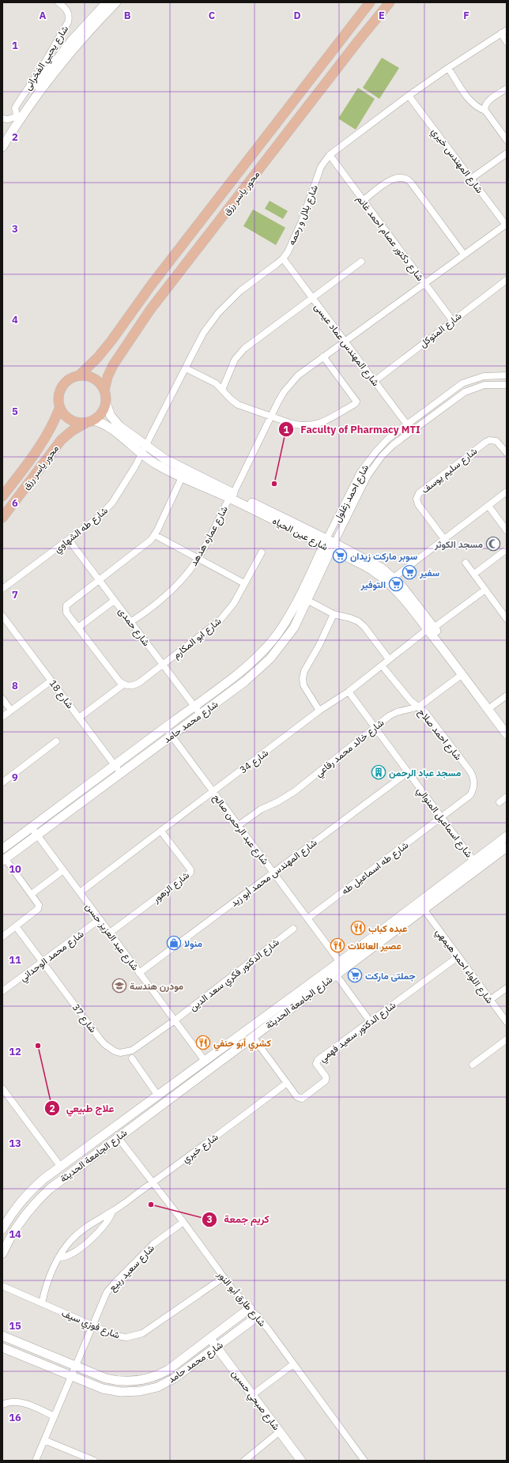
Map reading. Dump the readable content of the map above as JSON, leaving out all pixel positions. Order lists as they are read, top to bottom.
{
  "streets": {
    "main road": ["محور ياسر رزق"],
    "street": [
      "شارع يحيي الفخرانى",
      "شارع المهندس خيري",
      "شارع بلال و رحمه",
      "شارع دكتور عصام احمد غانم",
      "شارع المتوكل",
      "شارع المهندس عماد عيسى",
      "شارع سليم يوسف",
      "شارع احمد زغلول",
      "شارع طه الشهاوي",
      "شارع عين الحياه",
      "شارع عماره هدهد",
      "شارع حمدى",
      "شارع ابو المكارم",
      "شارع 18",
      "شارع محمد حامد",
      "شارع احمد صلاح",
      "شارع خالد محمد رفاعي",
      "شارع 34",
      "شارع اسماعيل المنوالي",
      "شارع عبد الرحمن صالح",
      "شارع طه اسماعيل طه",
      "شارع المهندس محمد أبو زيد",
      "شارع الزهور",
      "شارع عبد العزيز حسن",
      "شارع محمد الوحداني",
      "شارع اللواء احمد هيمهي",
      "شارع الدكتور فكري سعد الدين",
      "شارع الجامعة الحديثة",
      "شارع 37",
      "شارع الدكتور سعيد فهمي",
      "شارع خيري",
      "شارع سعيد ربيع",
      "شارع طارق أبو النور",
      "شارع فوزي سيف",
      "شارع صبحي حسين"
    ]
  },
  "crossings": [
    ["شارع المهندس خيري", "شارع بلال و رحمه"],
    ["شارع المهندس خيري", "شارع عماره هدهد"],
    ["محور ياسر رزق", "شارع عين الحياه"],
    ["شارع بلال و رحمه", "شارع دكتور عصام احمد غانم"],
    ["شارع بلال و رحمه", "شارع المهندس عماد عيسى"],
    ["شارع بلال و رحمه", "شارع طه الشهاوي"],
    ["شارع بلال و رحمه", "شارع عين الحياه"],
    ["شارع دكتور عصام احمد غانم", "شارع المتوكل"],
    ["شارع دكتور عصام احمد غانم", "شارع عماره هدهد"],
    ["شارع المتوكل", "شارع المهندس عماد عيسى"],
    ["شارع المهندس عماد عيسى", "شارع احمد زغلول"],
    ["شارع المهندس عماد عيسى", "شارع عماره هدهد"],
    ["شارع احمد زغلول", "شارع عين الحياه"],
    ["شارع احمد زغلول", "شارع محمد حامد"],
    ["شارع طه الشهاوي", "شارع عين الحياه"],
    ["شارع طه الشهاوي", "شارع حمدى"],
    ["شارع عين الحياه", "شارع عماره هدهد"],
    ["شارع عين الحياه", "شارع محمد حامد"],
    ["شارع عين الحياه", "شارع خالد محمد رفاعي"],
    ["شارع عين الحياه", "شارع 34"],
    ["شارع عماره هدهد", "شارع حمدى"],
    ["شارع حمدى", "شارع ابو المكارم"],
    ["شارع حمدى", "شارع محمد حامد"],
    ["شارع 18", "شارع محمد حامد"],
    ["شارع محمد حامد", "شارع عبد الرحمن صالح"],
    ["شارع محمد حامد", "شارع عبد العزيز حسن"],
    ["شارع محمد حامد", "شارع سعيد ربيع"],
    ["شارع محمد حامد", "شارع طارق أبو النور"],
    ["شارع محمد حامد", "شارع صبحي حسين"],
    ["شارع احمد صلاح", "شارع خالد محمد رفاعي"],
    ["شارع احمد صلاح", "شارع 34"],
    ["شارع احمد صلاح", "شارع اسماعيل المنوالي"],
    ["شارع احمد صلاح", "شارع طه اسماعيل طه"],
    ["شارع خالد محمد رفاعي", "شارع اسماعيل المنوالي"],
    ["شارع خالد محمد رفاعي", "شارع عبد الرحمن صالح"],
    ["شارع 34", "شارع اسماعيل المنوالي"],
    ["شارع 34", "شارع عبد الرحمن صالح"],
    ["شارع 34", "شارع الزهور"],
    ["شارع 34", "شارع عبد العزيز حسن"],
    ["شارع اسماعيل المنوالي", "شارع طه اسماعيل طه"],
    ["شارع اسماعيل المنوالي", "شارع المهندس محمد أبو زيد"],
    ["شارع اسماعيل المنوالي", "شارع الجامعة الحديثة"],
    ["شارع عبد الرحمن صالح", "شارع طه اسماعيل طه"],
    ["شارع عبد الرحمن صالح", "شارع المهندس محمد أبو زيد"],
    ["شارع عبد الرحمن صالح", "شارع الجامعة الحديثة"],
    ["شارع المهندس محمد أبو زيد", "شارع عبد العزيز حسن"],
    ["شارع الزهور", "شارع عبد العزيز حسن"],
    ["شارع عبد العزيز حسن", "شارع محمد الوحداني"],
    ["شارع عبد العزيز حسن", "شارع الدكتور فكري سعد الدين"],
    ["شارع عبد العزيز حسن", "شارع الجامعة الحديثة"],
    ["شارع عبد العزيز حسن", "شارع 37"],
    ["شارع محمد الوحداني", "شارع 37"],
    ["شارع اللواء احمد هيمهي", "شارع الجامعة الحديثة"],
    ["شارع اللواء احمد هيمهي", "شارع الدكتور سعيد فهمي"],
    ["شارع الدكتور فكري سعد الدين", "شارع 37"],
    ["شارع الجامعة الحديثة", "شارع طارق أبو النور"],
    ["شارع الدكتور سعيد فهمي", "شارع خيري"],
    ["شارع خيري", "شارع طارق أبو النور"],
    ["شارع خيري", "شارع فوزي سيف"],
    ["شارع سعيد ربيع", "شارع طارق أبو النور"],
    ["شارع سعيد ربيع", "شارع فوزي سيف"],
    ["شارع طارق أبو النور", "شارع فوزي سيف"]
  ],
  "places": {
    "other": ["Faculty of Pharmacy MTI", "علاج طبيعي", "كريم جمعة"],
    "mosque": ["مسجد الكوثر"],
    "supermarket": [
      "سوبر ماركت زيدان",
      "سفير",
      "التوفير",
      "جملتى ماركت"
    ],
    "building": ["مسجد عباد الرحمن"],
    "restaurant": ["عبده كباب", "عصير العائلات", "كشري أبو حنفي"],
    "shop": ["منولا"],
    "school or university": ["مودرن هندسة"]
  },
  "grid": {
    "columns": [
      "A",
      "B",
      "C",
      "D",
      "E",
      "F"
    ],
    "rows": [
      "1",
      "2",
      "3",
      "4",
      "5",
      "6",
      "7",
      "8",
      "9",
      "10",
      "11",
      "12",
      "13",
      "14",
      "15",
      "16"
    ]
  }
}
